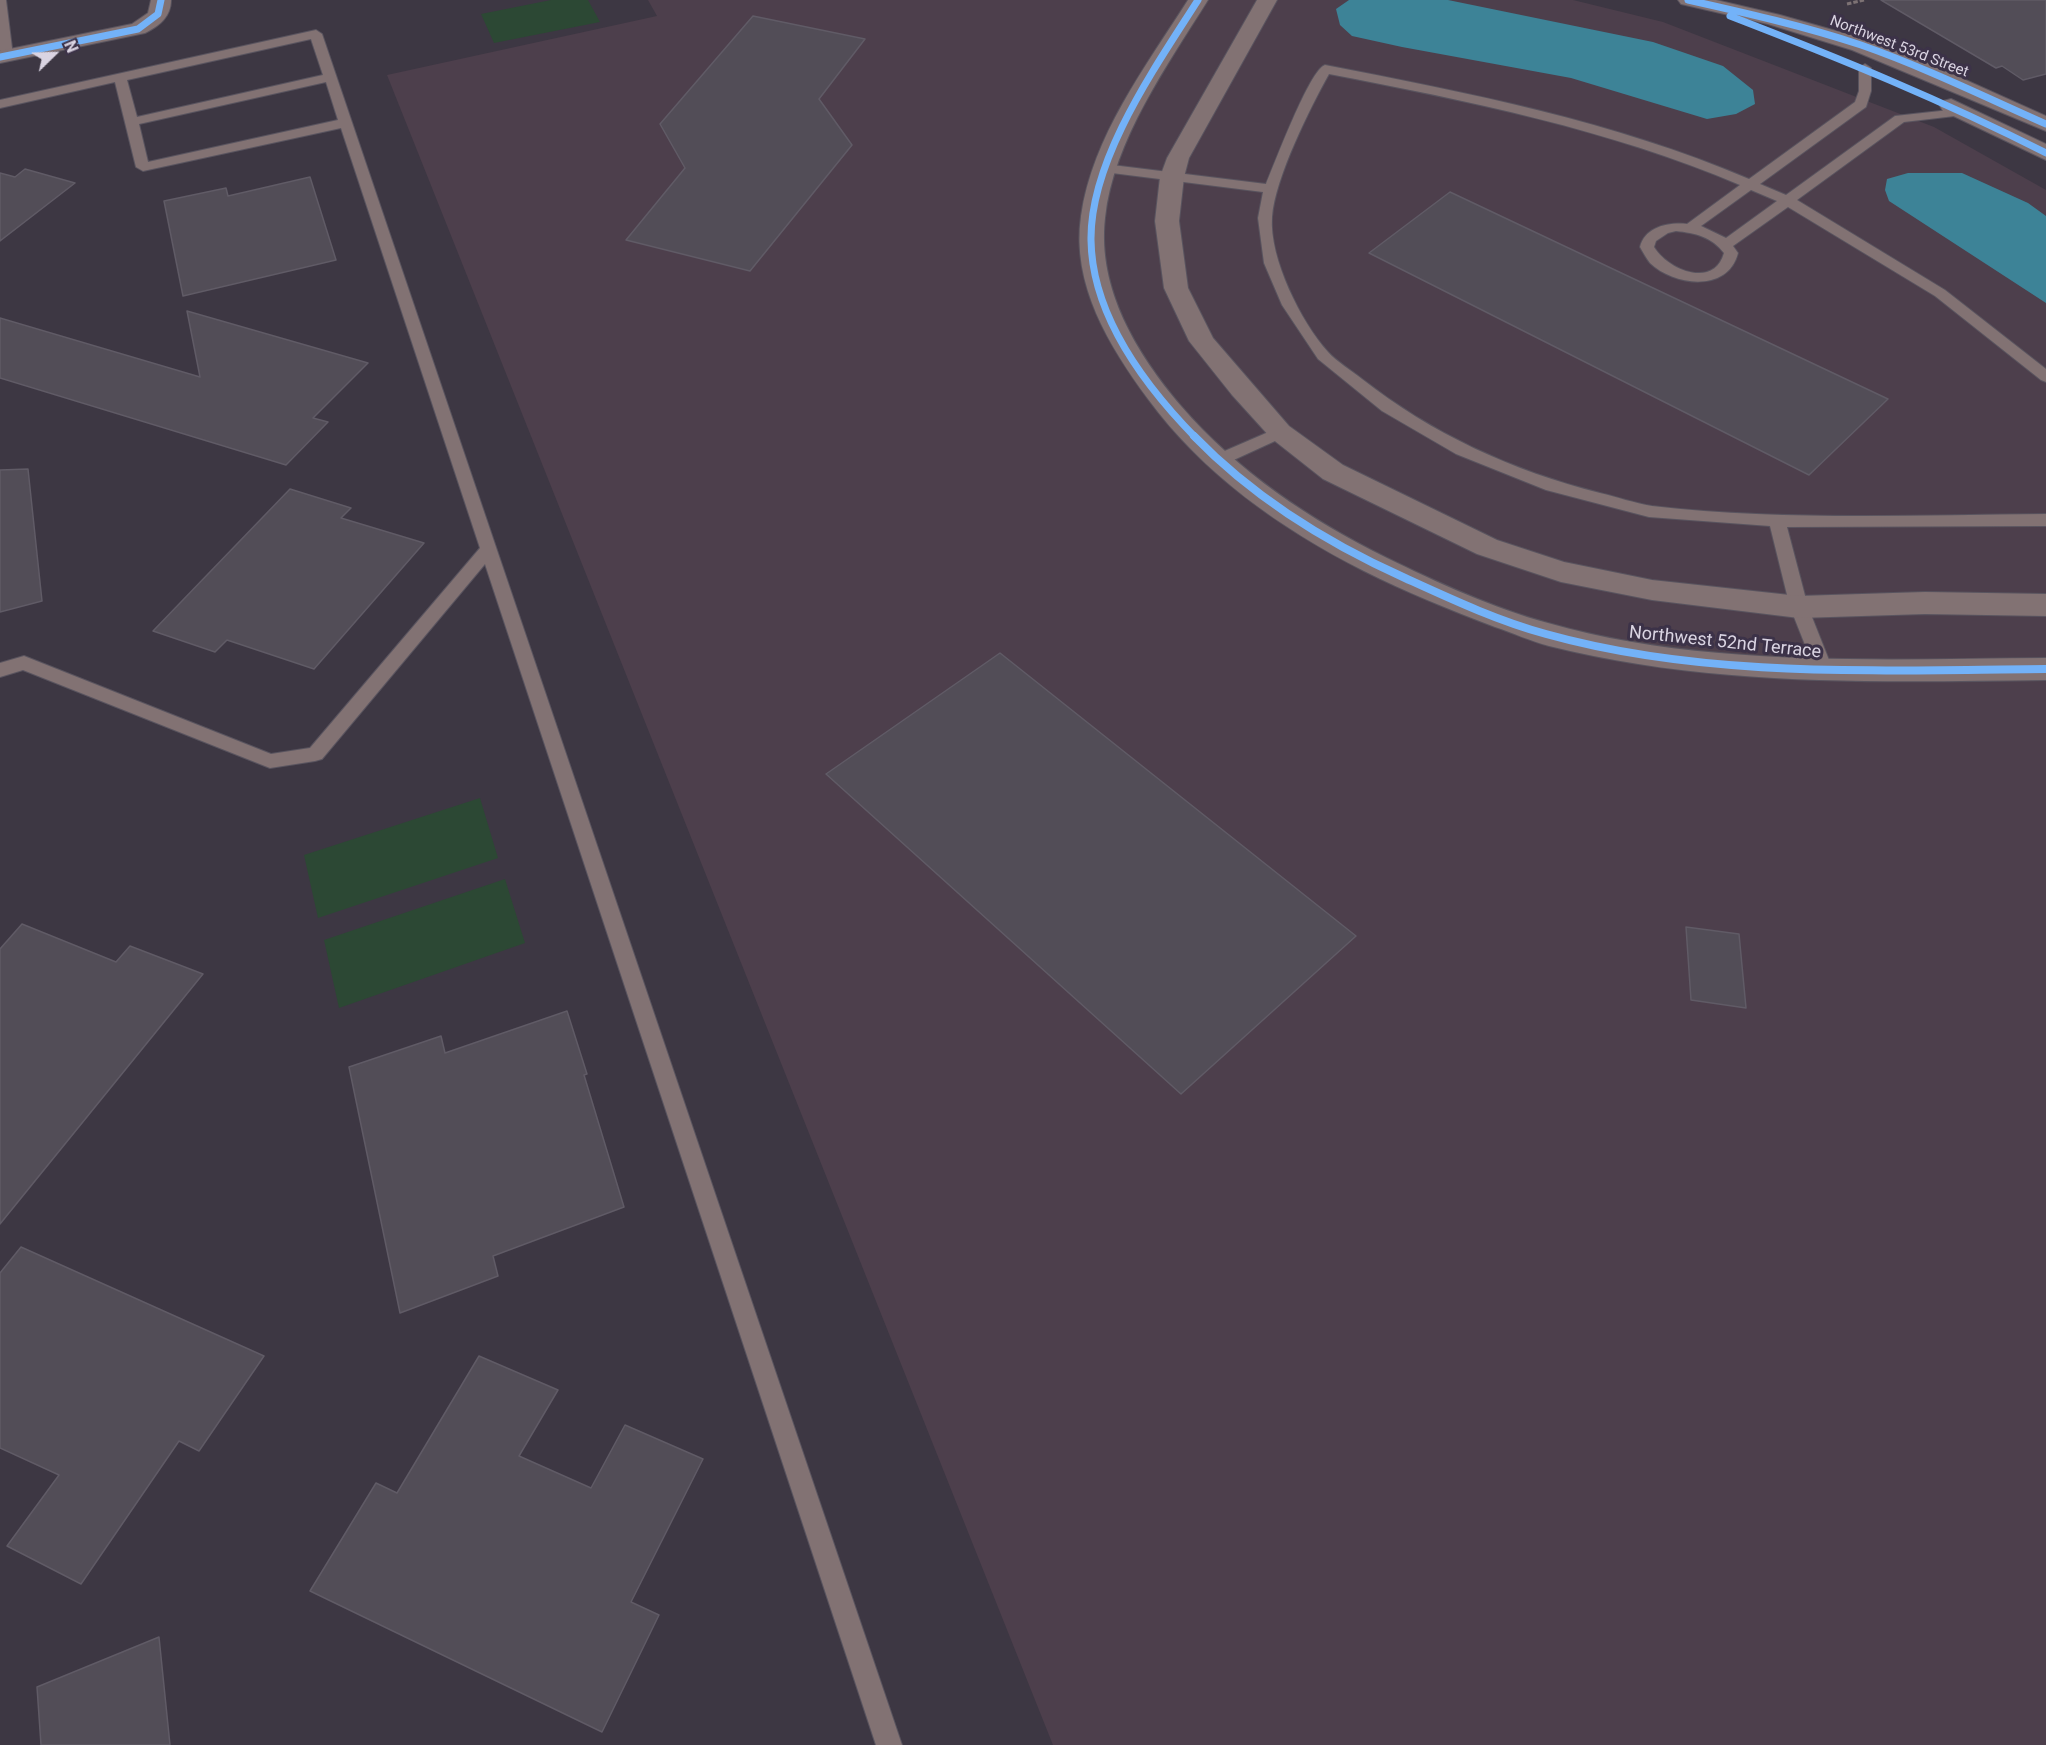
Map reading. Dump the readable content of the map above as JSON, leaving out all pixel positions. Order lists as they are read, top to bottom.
{
  "streets": {
    "street": ["Northwest 53rd Street", "Northwest 52nd Terrace"]
  },
  "north": "top right"
}
